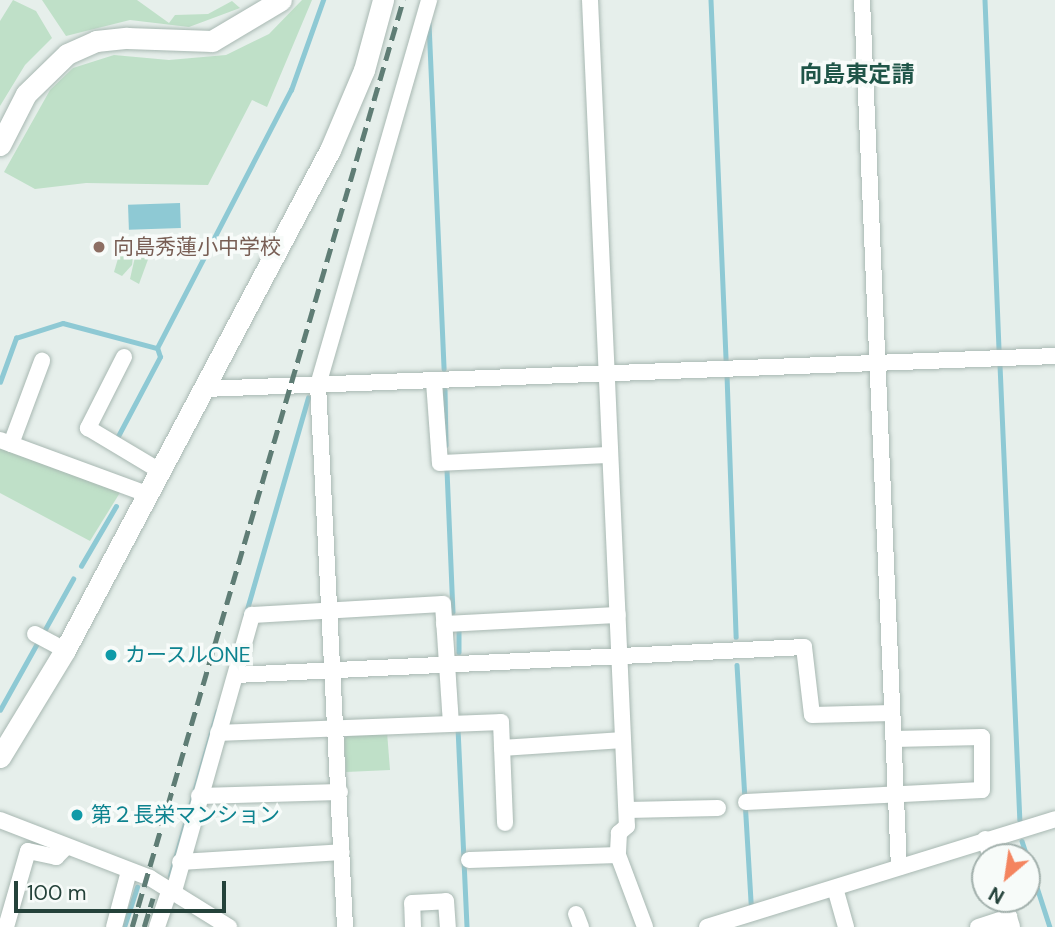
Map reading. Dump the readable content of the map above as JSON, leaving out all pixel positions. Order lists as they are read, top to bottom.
{
  "districts": ["向島東定請"],
  "places": ["向島秀蓮小中学校", "カースルONE", "第２長栄マンション"],
  "scale_bar": "100 m",
  "north": "bottom left"
}
